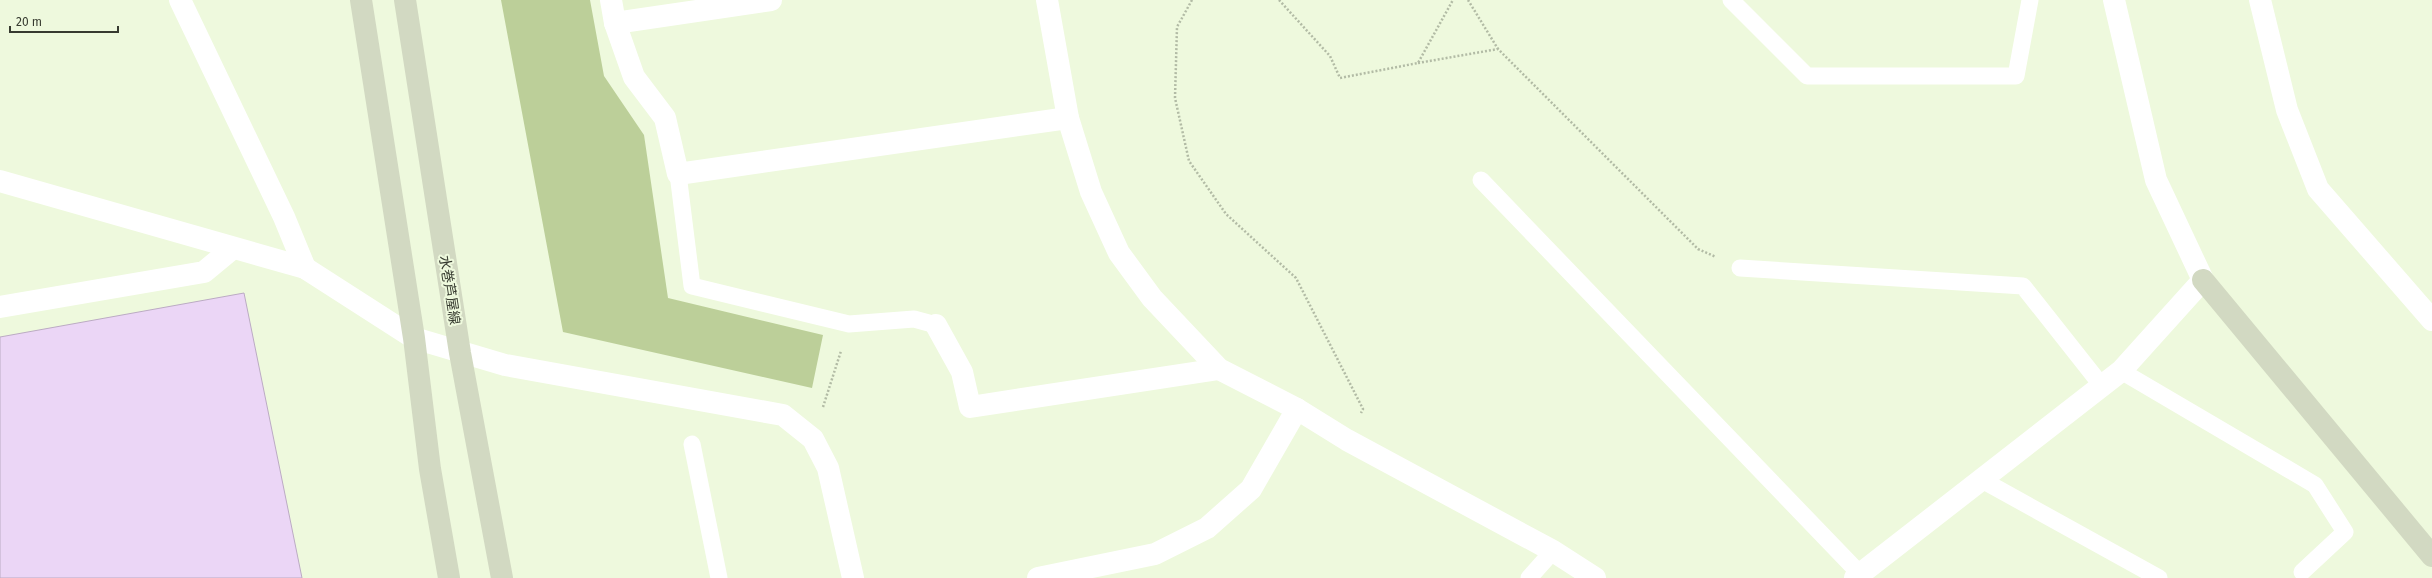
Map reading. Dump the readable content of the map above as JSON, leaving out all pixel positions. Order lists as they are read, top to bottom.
{
  "streets": {
    "main road": ["水巻芦屋線"]
  },
  "scale_bar": "20 m"
}
